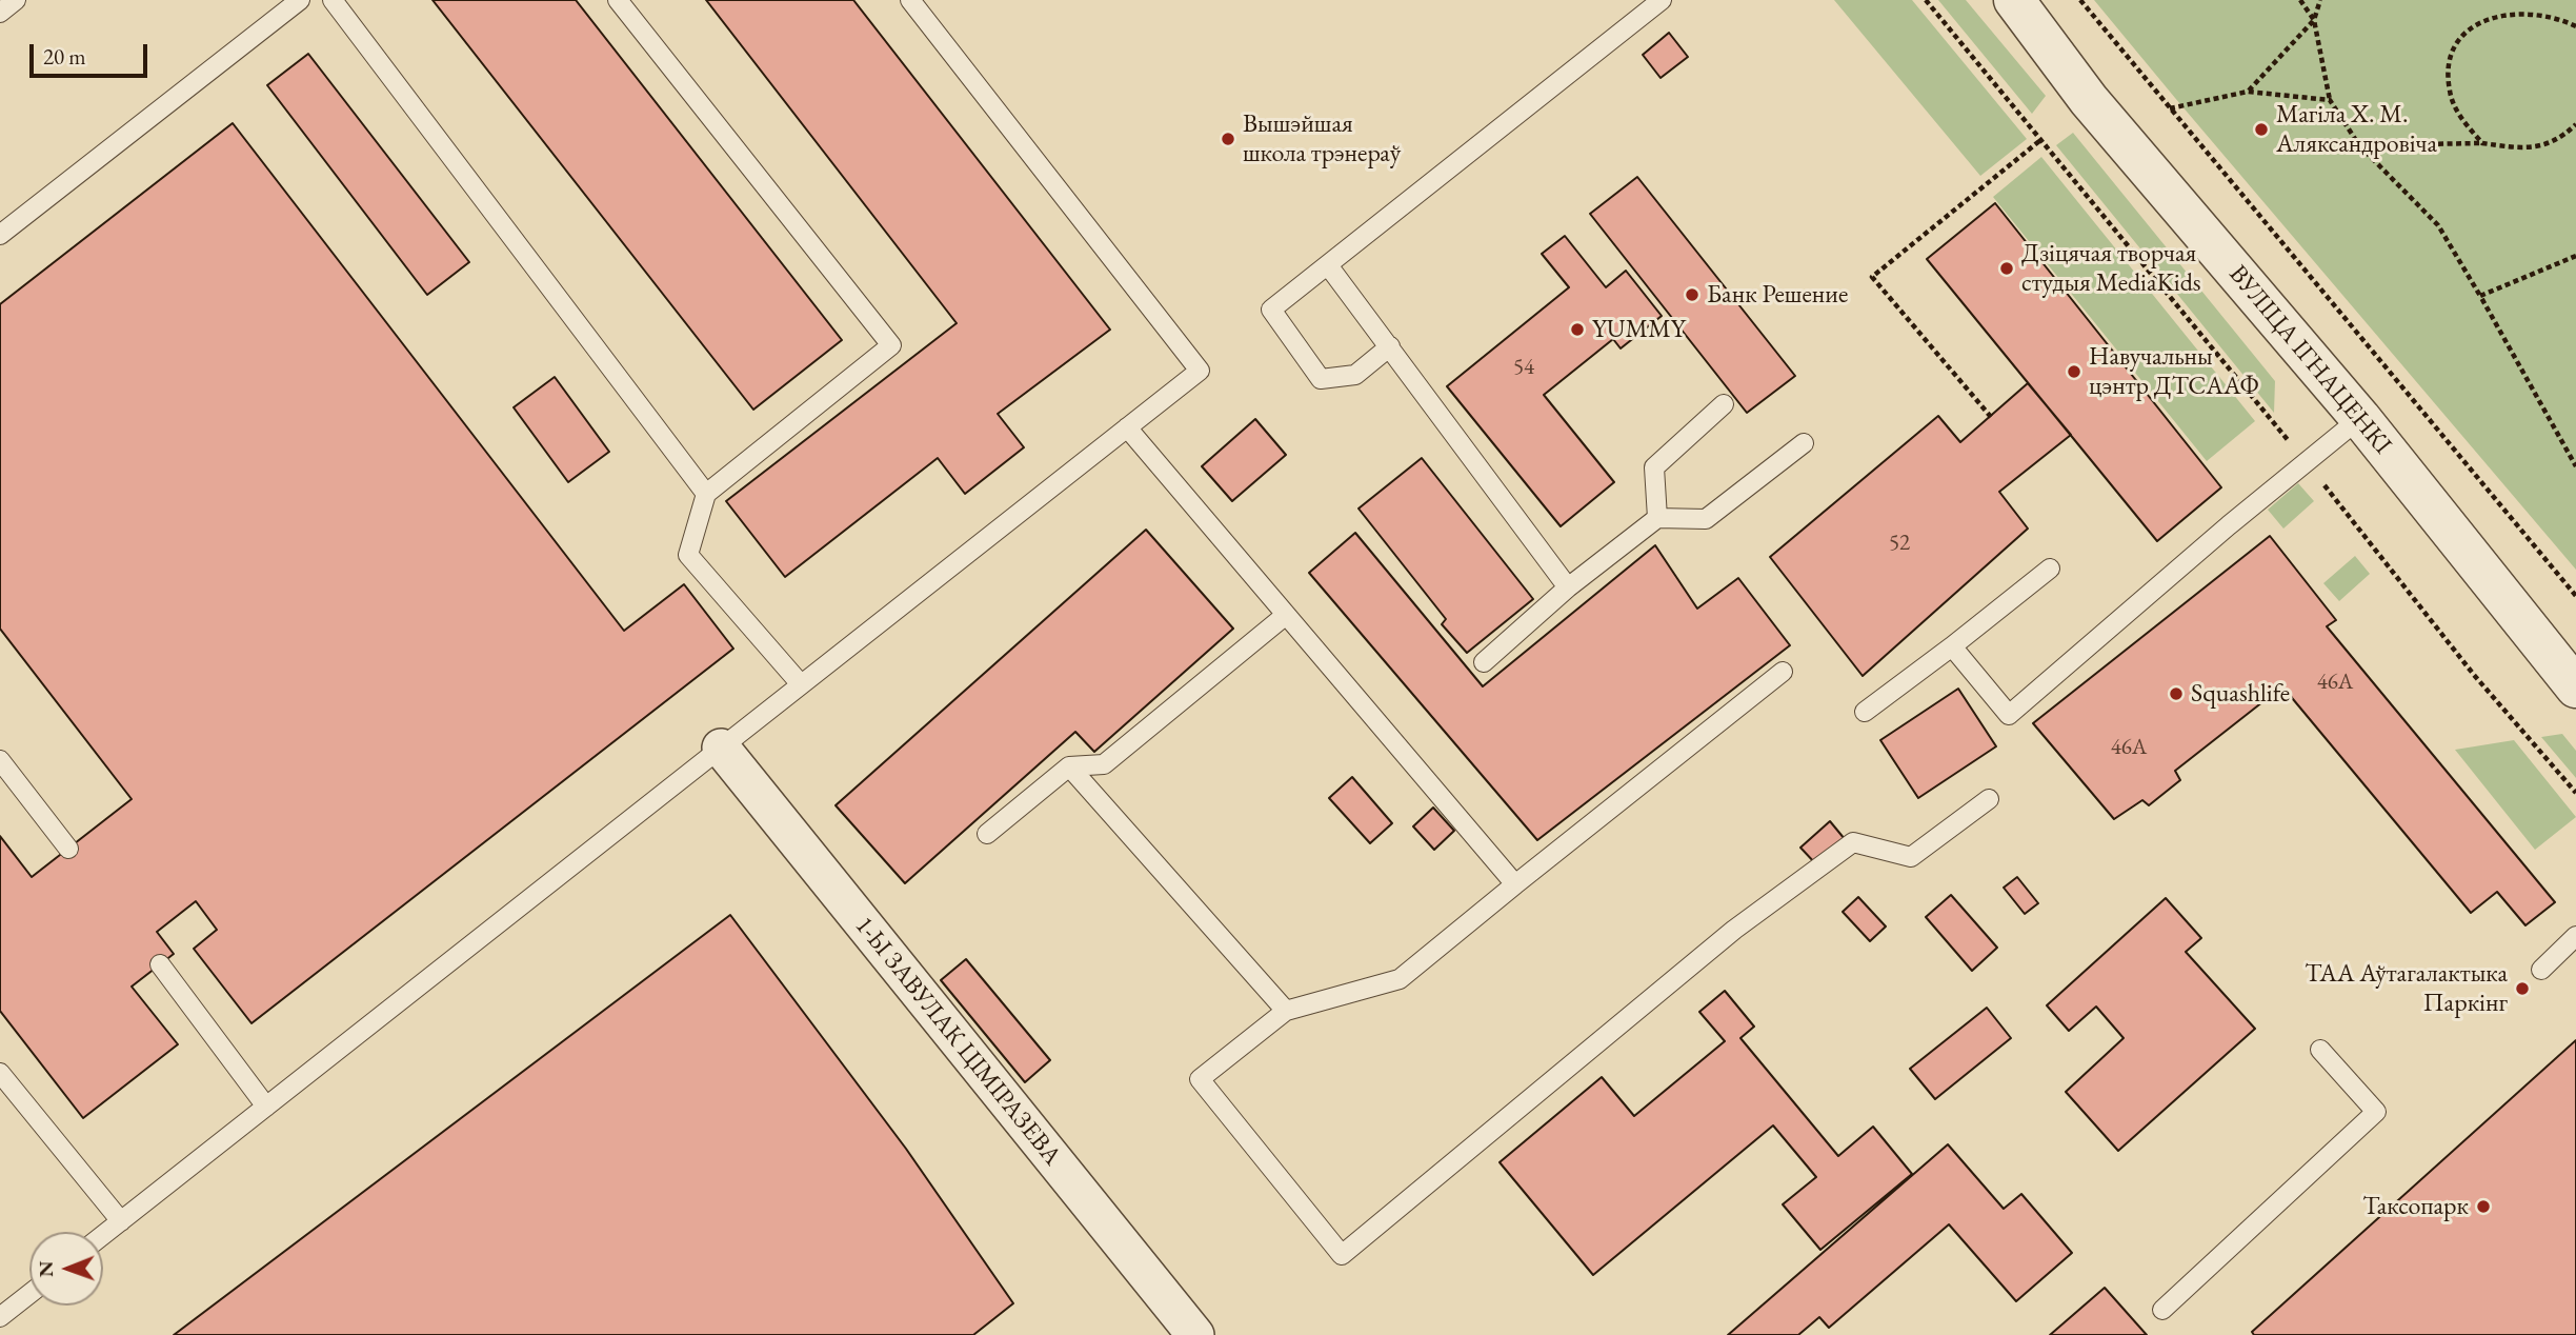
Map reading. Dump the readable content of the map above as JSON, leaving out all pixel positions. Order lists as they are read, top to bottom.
{
  "streets": {
    "street": ["ВУЛІЦА ІГНАЦЕНКІ", "1-Ы ЗАВУЛАК ЦІМІРАЗЕВА"]
  },
  "places": [
    "Магіла Х. М. Аляксандровіча",
    "Вышэйшая школа трэнераў",
    "Дзіцячая творчая студыя MediaKids",
    "Банк Решение",
    "YUMMY",
    "Навучальны цэнтр ДТСААФ",
    "Squashlife",
    "ТАА Аўтагалактыка Паркінг",
    "Таксопарк"
  ],
  "house_numbers": [
    "54",
    "52",
    "46А",
    "46А"
  ],
  "scale_bar": "20 m",
  "north": "left"
}
